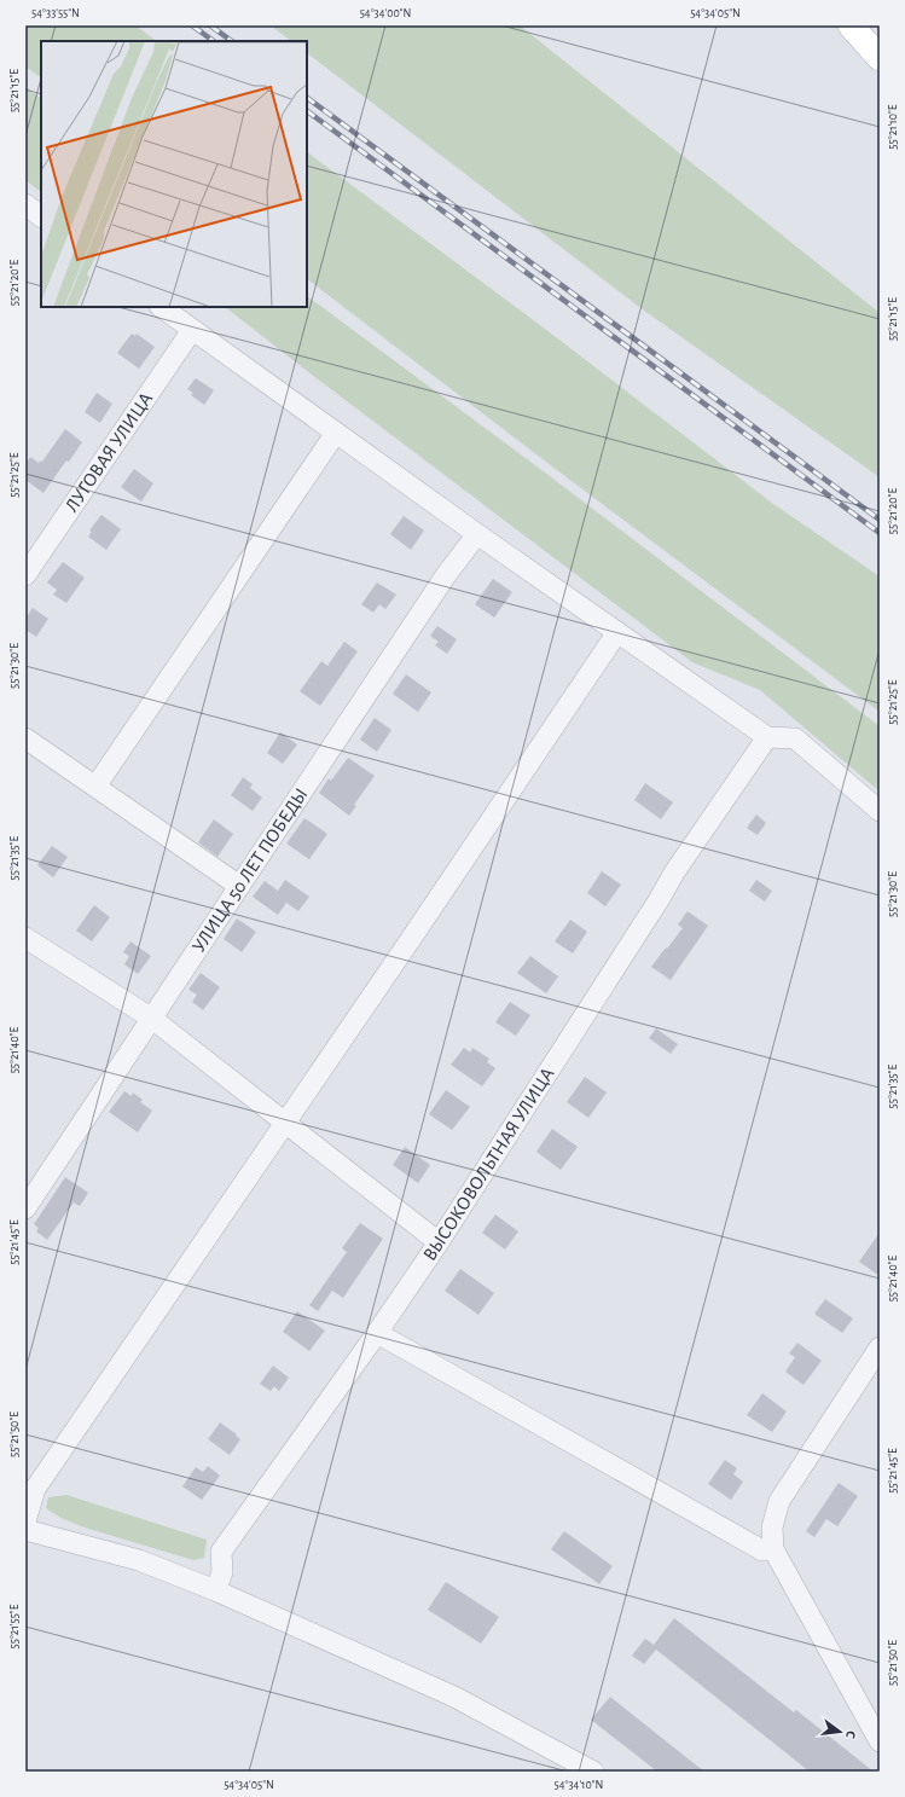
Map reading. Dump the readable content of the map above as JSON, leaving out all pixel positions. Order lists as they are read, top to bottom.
{
  "streets": {
    "street": ["ЛУГОВАЯ УЛИЦА", "УЛИЦА 50 ЛЕТ ПОБЕДЫ", "ВЫСОКОВОЛЬТНАЯ УЛИЦА"]
  },
  "north": "right",
  "coordinates": [
    "54°33'55\"N",
    "54°34'00\"N",
    "54°34'05\"N",
    "55°21'15\"E",
    "55°21'10\"E",
    "55°21'20\"E",
    "55°21'25\"E",
    "55°21'30\"E",
    "55°21'35\"E",
    "55°21'40\"E",
    "55°21'45\"E",
    "55°21'50\"E",
    "55°21'55\"E",
    "54°34'10\"N"
  ]
}
